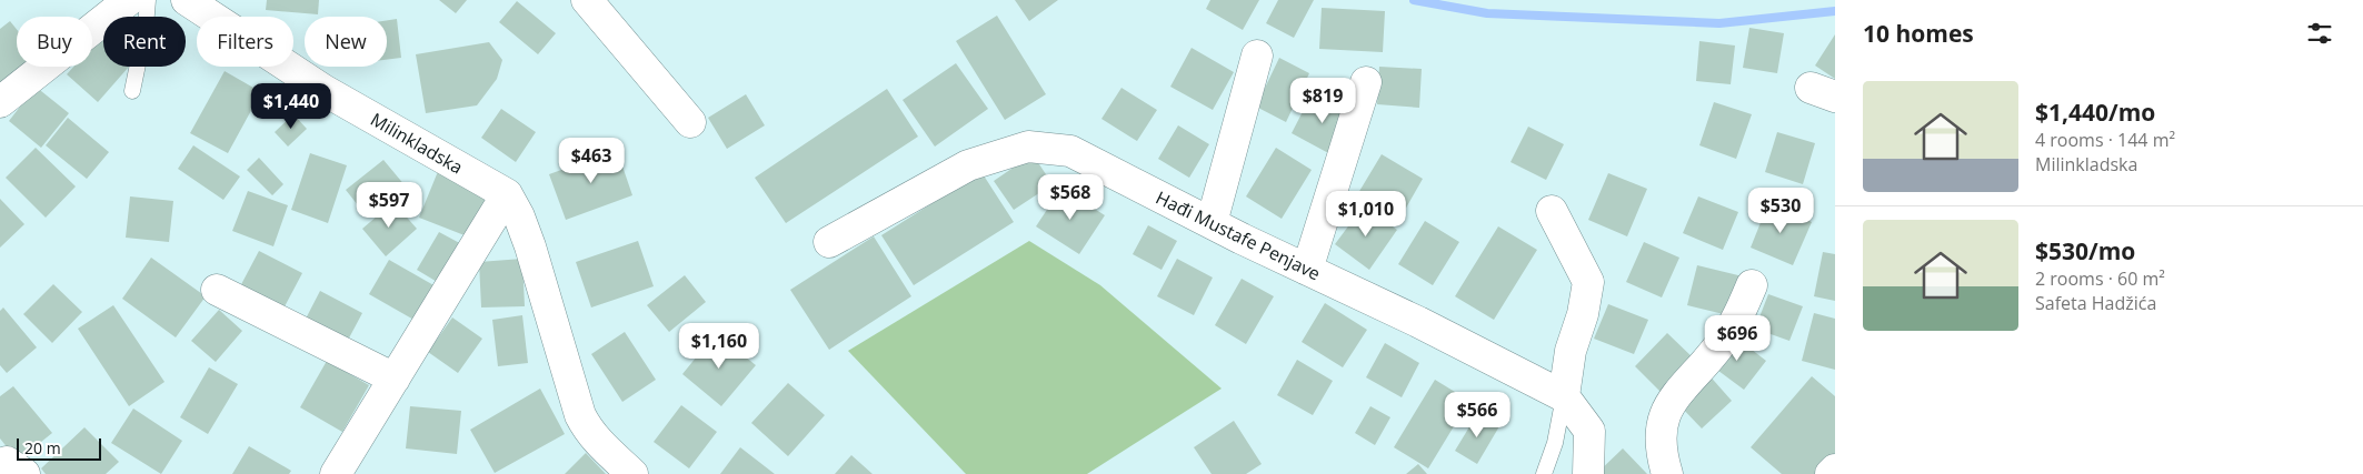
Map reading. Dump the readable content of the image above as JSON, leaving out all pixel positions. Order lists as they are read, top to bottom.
{
  "streets": {
    "street": ["Milinkladska", "Hađi Mustafe Penjave"]
  },
  "scale_bar": "20 m",
  "page": {
    "heading": "10 homes",
    "chip": [
      "Buy",
      "Rent",
      "Filters",
      "New"
    ],
    "list": [
      {
        "name": "$1,440/mo",
        "note": "4 rooms · 144 m² · Milinkladska"
      },
      {
        "name": "$530/mo",
        "note": "2 rooms · 60 m² · Safeta Hadžića"
      }
    ],
    "price": [
      "$819",
      "$1,440",
      "$463",
      "$568",
      "$597",
      "$530",
      "$1,010",
      "$696",
      "$1,160",
      "$566"
    ],
    "scale": "20 m"
  }
}
